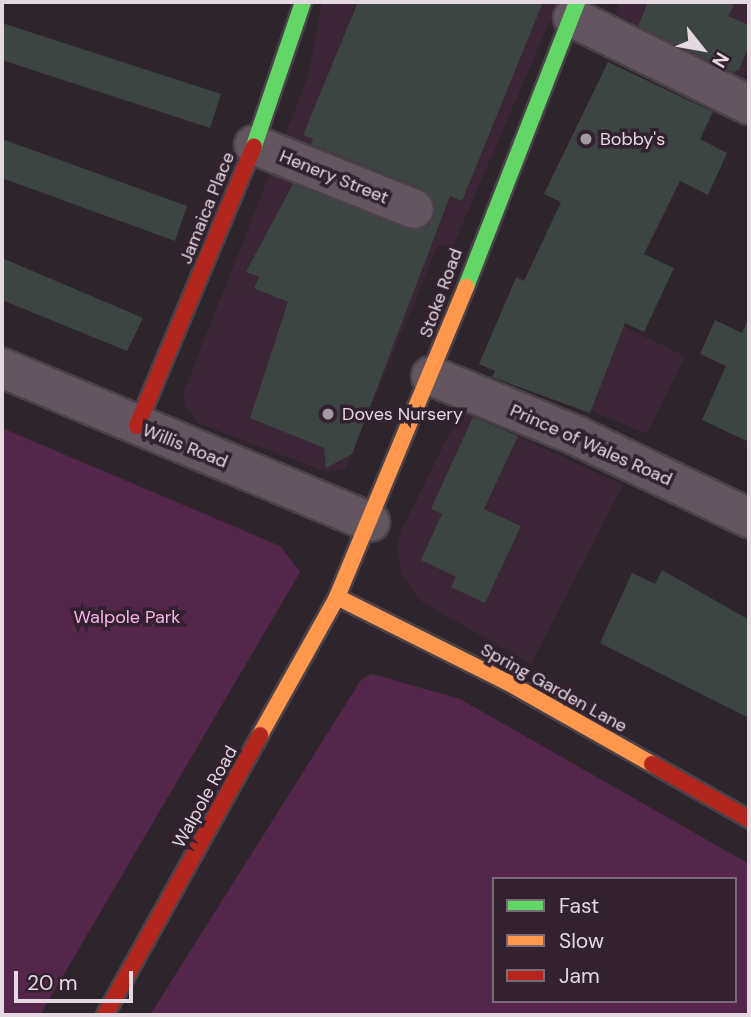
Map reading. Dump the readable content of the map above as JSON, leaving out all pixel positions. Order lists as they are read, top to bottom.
{
  "streets": {
    "street": [
      "Henery Street",
      "Jamaica Place",
      "Stoke Road",
      "Prince of Wales Road",
      "Willis Road",
      "Spring Garden Lane",
      "Walpole Road"
    ]
  },
  "crossings": [
    ["Henery Street", "Jamaica Place"],
    ["Jamaica Place", "Willis Road"],
    ["Stoke Road", "Prince of Wales Road"],
    ["Stoke Road", "Willis Road"],
    ["Stoke Road", "Spring Garden Lane"],
    ["Stoke Road", "Walpole Road"],
    ["Spring Garden Lane", "Walpole Road"]
  ],
  "parks": ["Walpole Park"],
  "places": ["Bobby's", "Doves Nursery"],
  "legend": ["Fast", "Slow", "Jam"],
  "scale_bar": "20 m",
  "north": "bottom right"
}
